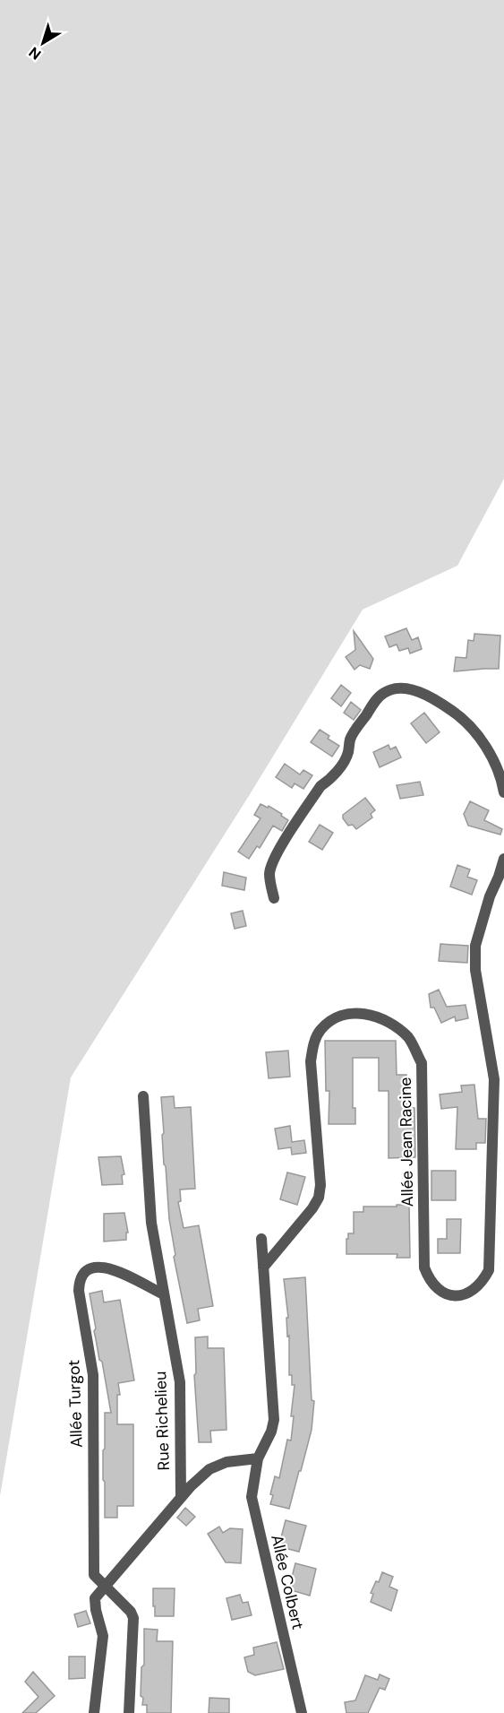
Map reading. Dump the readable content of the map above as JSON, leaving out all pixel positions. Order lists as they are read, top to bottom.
{
  "streets": {
    "street": [
      "Allée Jean Racine",
      "Allée Turgot",
      "Rue Richelieu",
      "Allée Colbert"
    ]
  },
  "crossings": [
    ["Allée Jean Racine", "Allée Colbert"],
    ["Allée Turgot", "Rue Richelieu"]
  ],
  "north": "bottom left"
}
